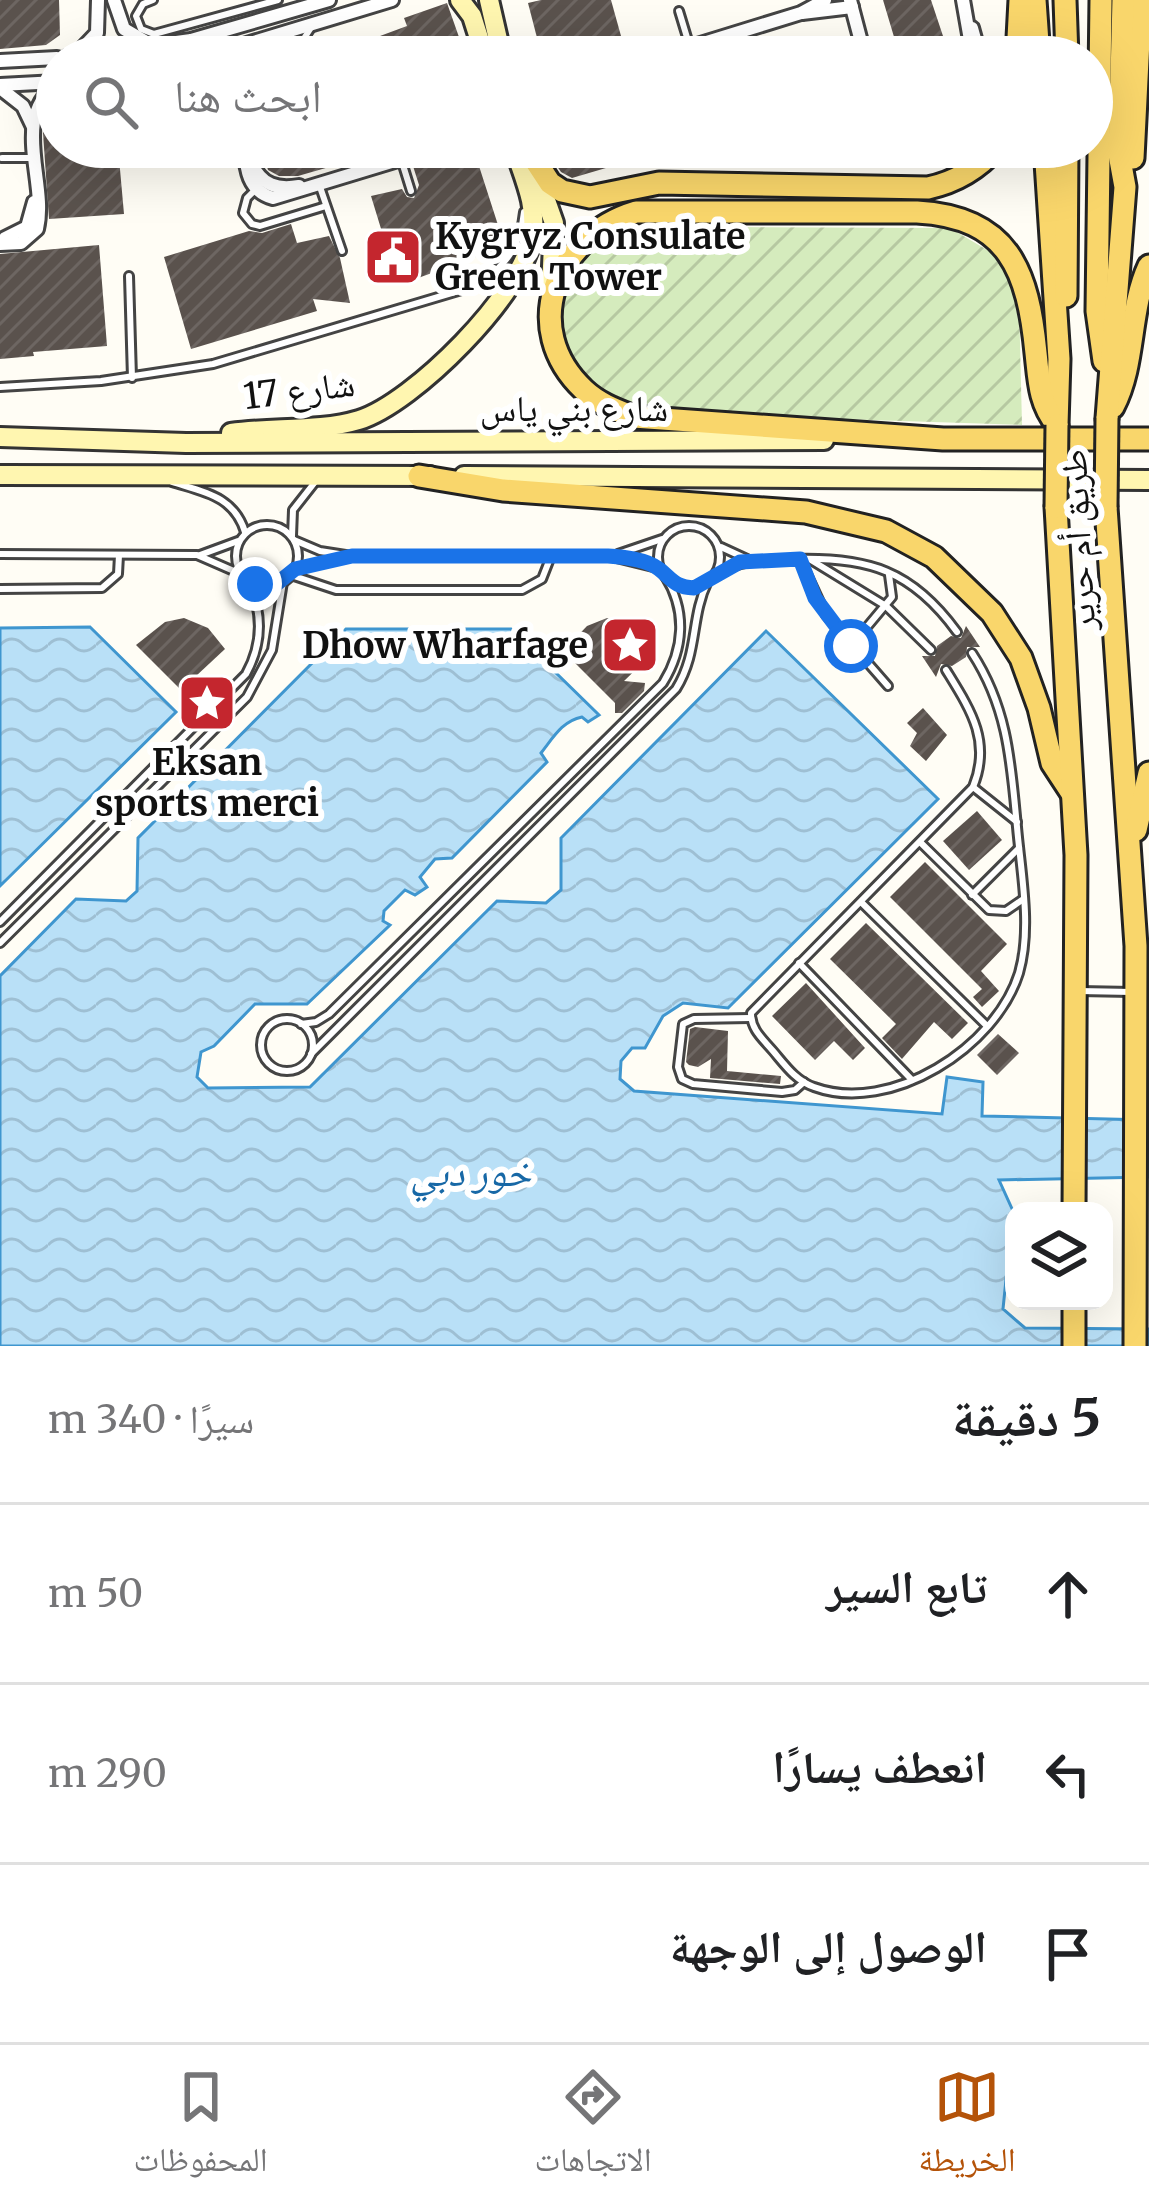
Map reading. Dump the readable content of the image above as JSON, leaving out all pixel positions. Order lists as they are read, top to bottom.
{
  "streets": {
    "main road": ["شارع 17", "شارع بني ياس", "طريق أم حرير"]
  },
  "crossings": [
    ["شارع 17", "شارع بني ياس"]
  ],
  "water": ["خور دبي"],
  "places": {
    "public building": ["Kygryz Consulate Green Tower"],
    "place": ["Dhow Wharfage", "Eksan sports merci"]
  },
  "page": {
    "search": "ابحث هنا",
    "heading": ["5 دقيقة", "سيرًا · 340 m"],
    "list": [
      ["تابع السير", "50 m"],
      ["انعطف يسارًا", "290 m"],
      "الوصول إلى الوجهة"
    ],
    "nav": ["الخريطة", "الاتجاهات", "المحفوظات"]
  }
}
